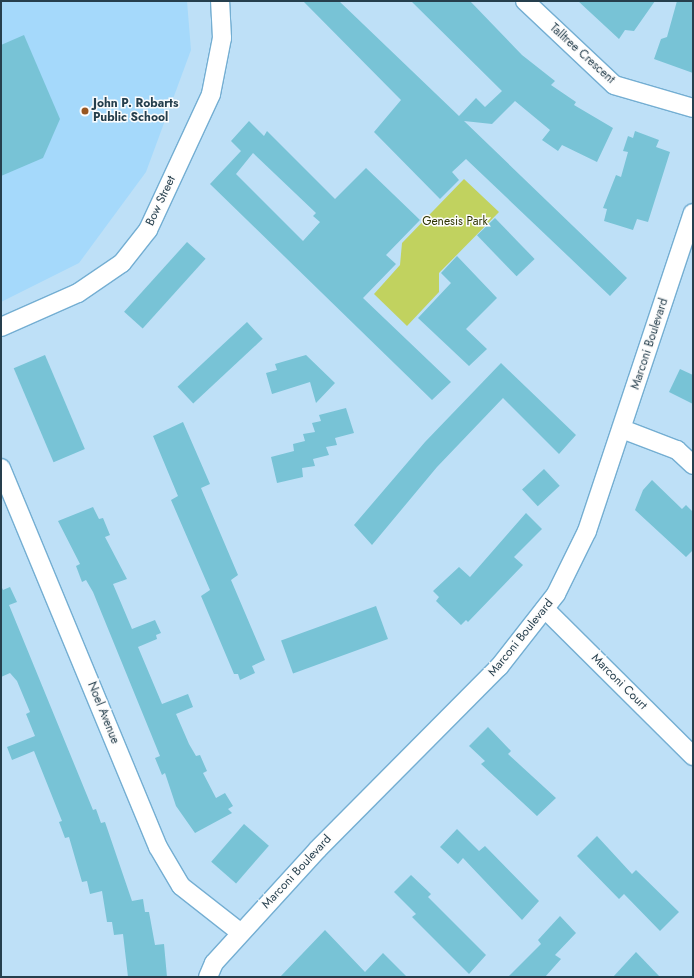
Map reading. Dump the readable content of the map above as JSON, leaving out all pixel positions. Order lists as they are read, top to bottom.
{
  "streets": {
    "street": [
      "Talltree Crescent",
      "Bow Street",
      "Marconi Boulevard",
      "Marconi Court",
      "Noel Avenue"
    ]
  },
  "crossings": [
    ["Marconi Boulevard", "Marconi Court"],
    ["Marconi Boulevard", "Noel Avenue"]
  ],
  "parks": ["Genesis Park"],
  "places": ["John P. Robarts Public School"]
}
